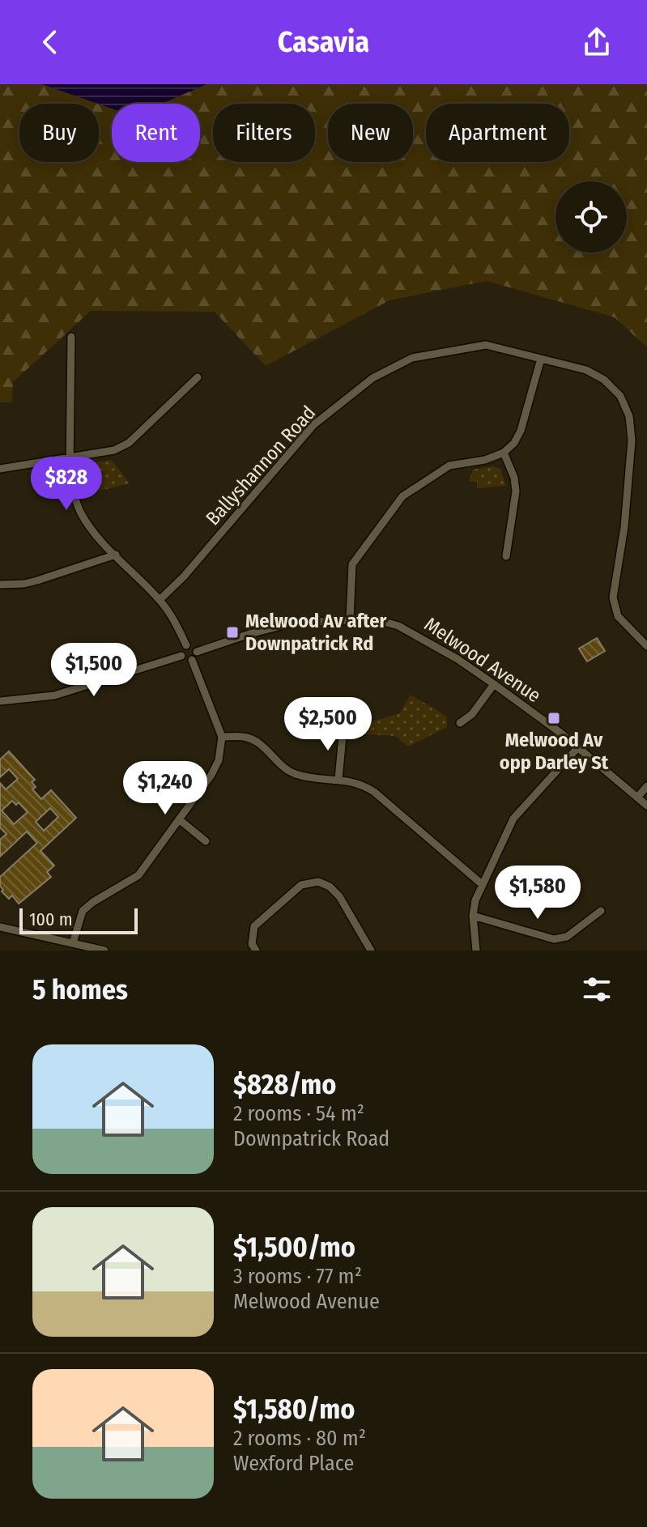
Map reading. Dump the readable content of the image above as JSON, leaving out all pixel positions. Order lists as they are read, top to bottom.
{
  "streets": {
    "street": ["Ballyshannon Road", "Melwood Avenue"]
  },
  "places": {
    "transit": ["Melwood Av after Downpatrick Rd", "Melwood Av opp Darley St"]
  },
  "scale_bar": "100 m",
  "page": {
    "header": "Casavia",
    "chip": [
      "Buy",
      "Rent",
      "Filters",
      "New",
      "Apartment"
    ],
    "price": [
      "$828",
      "$1,500",
      "$2,500",
      "$1,240",
      "$1,580"
    ],
    "scale": "100 m",
    "heading": "5 homes",
    "list": [
      {
        "name": "$828/mo",
        "note": "2 rooms · 54 m² · Downpatrick Road"
      },
      {
        "name": "$1,500/mo",
        "note": "3 rooms · 77 m² · Melwood Avenue"
      },
      {
        "name": "$1,580/mo",
        "note": "2 rooms · 80 m² · Wexford Place"
      }
    ]
  }
}
